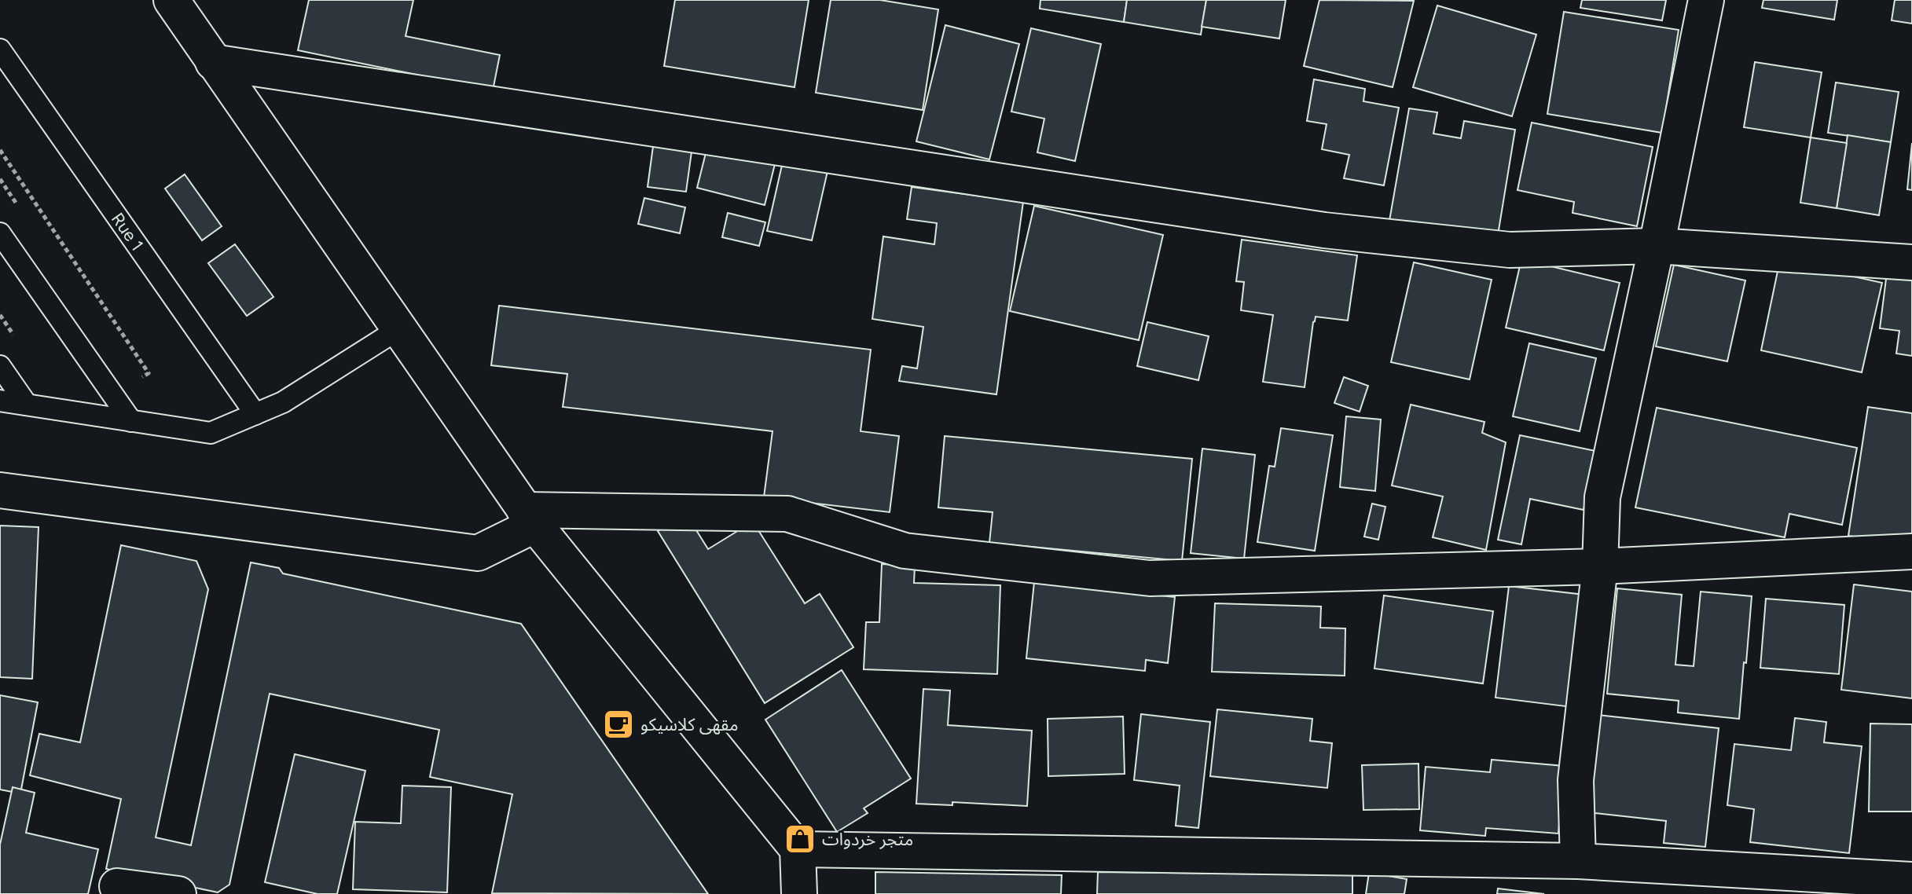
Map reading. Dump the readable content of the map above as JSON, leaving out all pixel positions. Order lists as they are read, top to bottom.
{
  "streets": {
    "lane": ["Rue 1"]
  },
  "places": {
    "cafe": ["مقهى كلاسيكو"],
    "shop": ["متجر خردوات"]
  }
}
